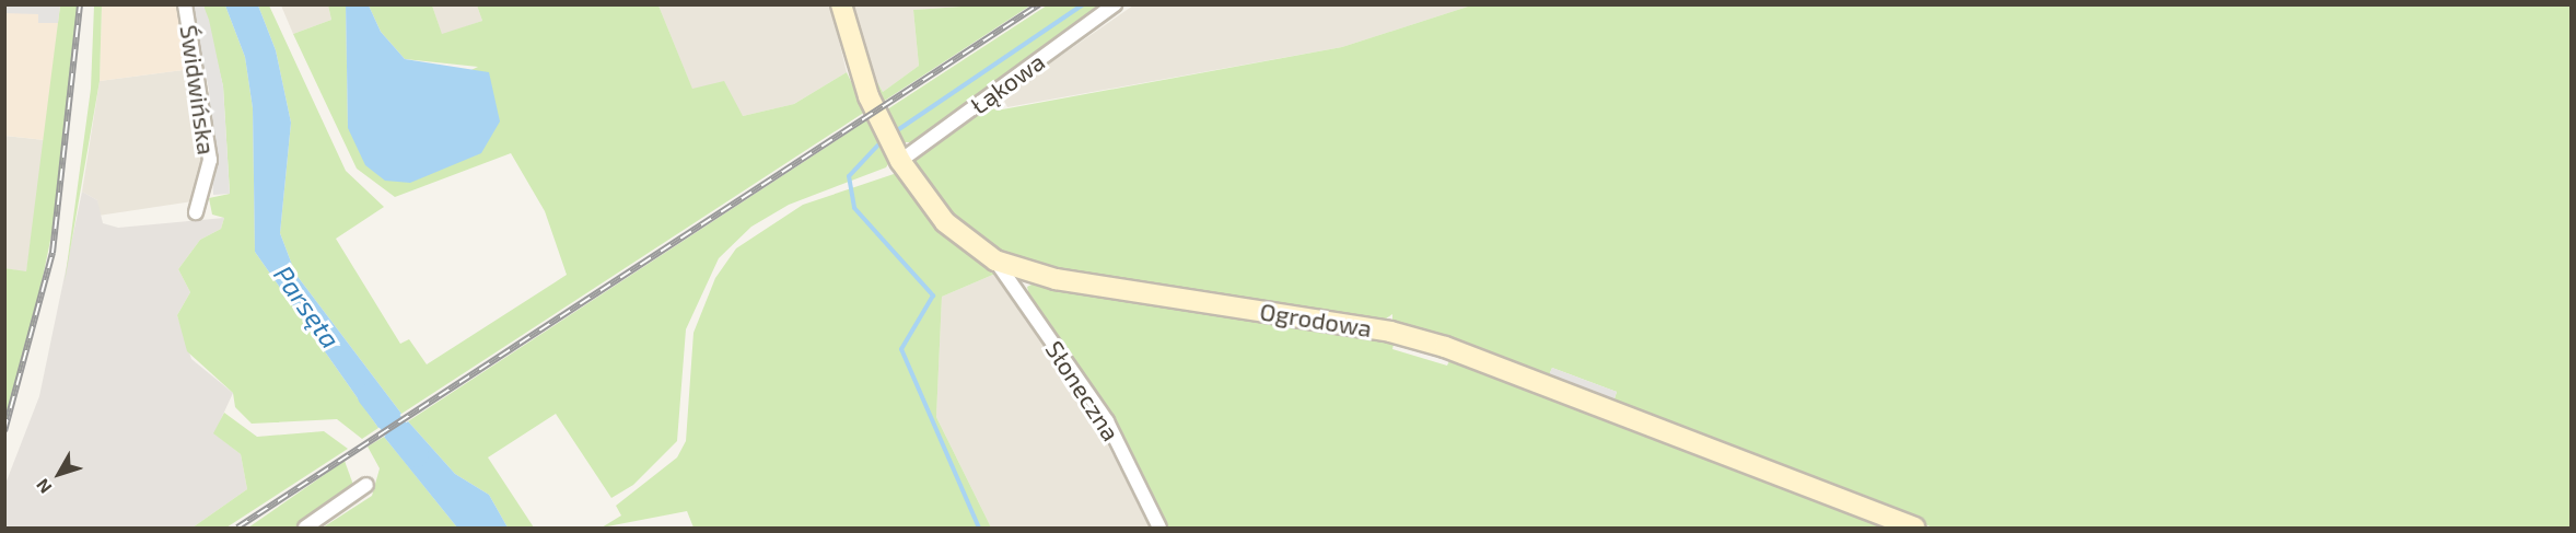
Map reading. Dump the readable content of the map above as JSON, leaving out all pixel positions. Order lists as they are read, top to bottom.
{
  "streets": {
    "street": [
      "Łąkowa",
      "Świdwińska",
      "Ogrodowa",
      "Słoneczna"
    ]
  },
  "crossings": [
    ["Łąkowa", "Ogrodowa"],
    ["Ogrodowa", "Słoneczna"]
  ],
  "water": ["Parsęta"],
  "north": "bottom left"
}
